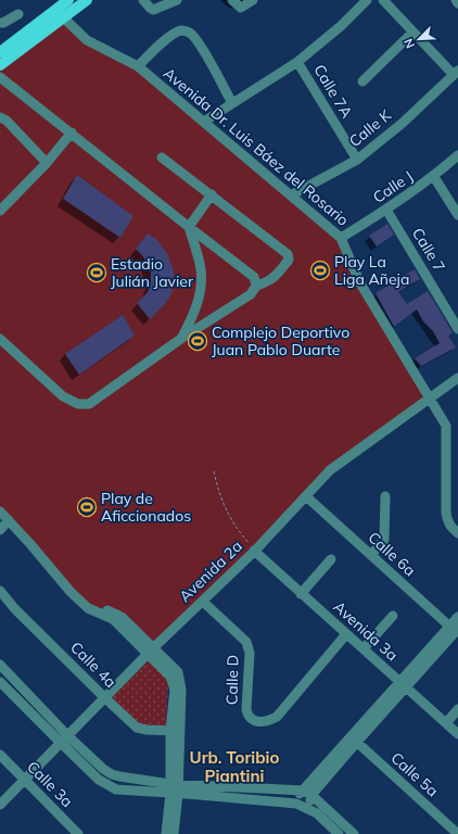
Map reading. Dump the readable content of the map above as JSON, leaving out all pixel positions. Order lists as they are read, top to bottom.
{
  "streets": {
    "street": [
      "Calle 7A",
      "Calle K",
      "Avenida Dr. Luis Báez del Rosario",
      "Calle J",
      "Calle 7",
      "Calle 6a",
      "Avenida 2a",
      "Avenida 3a",
      "Calle 4a",
      "Calle D",
      "Calle 5a",
      "Calle 3a"
    ]
  },
  "crossings": [
    ["Calle 7A", "Calle K"],
    ["Calle K", "Avenida Dr. Luis Báez del Rosario"],
    ["Avenida Dr. Luis Báez del Rosario", "Calle J"],
    ["Avenida Dr. Luis Báez del Rosario", "Avenida 2a"],
    ["Calle J", "Calle 7"],
    ["Calle 6a", "Avenida 2a"],
    ["Avenida 2a", "Avenida 3a"],
    ["Avenida 2a", "Calle 4a"],
    ["Avenida 2a", "Calle D"],
    ["Avenida 2a", "Calle 3a"],
    ["Avenida 3a", "Calle D"]
  ],
  "districts": ["Urb. Toribio Piantini"],
  "places": {
    "sports": [
      "Play La Liga Añeja",
      "Estadio Julián Javier",
      "Complejo Deportivo Juan Pablo Duarte",
      "Play de Aficcionados"
    ]
  },
  "north": "bottom left"
}
